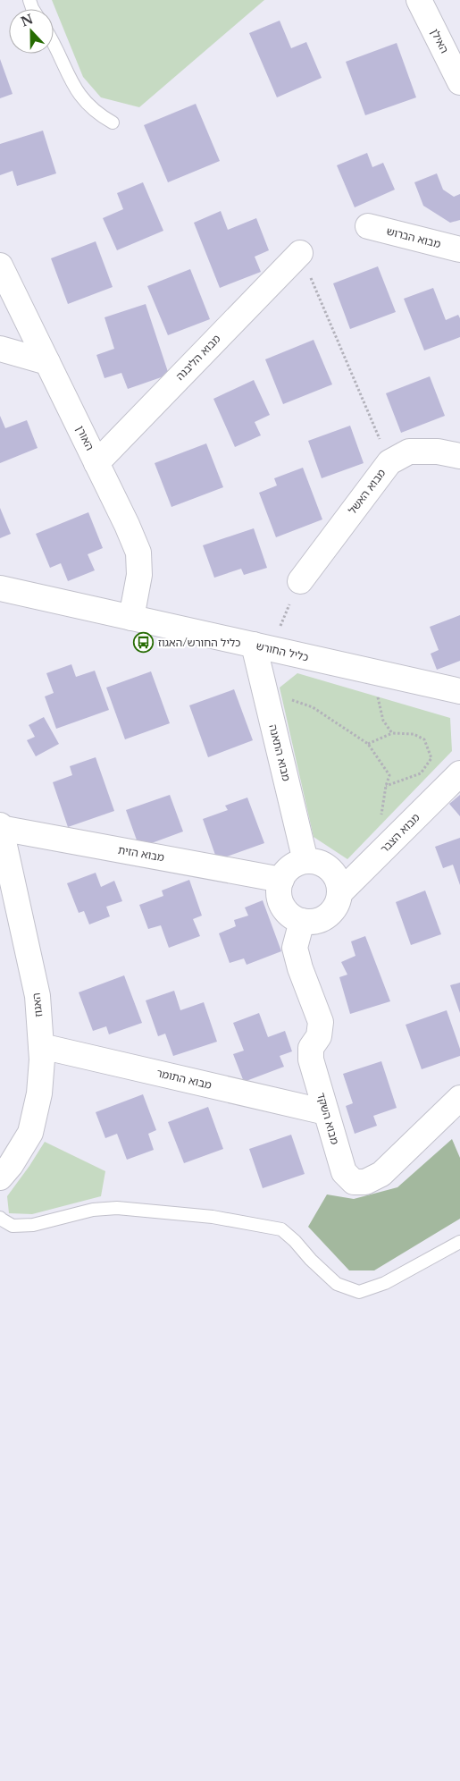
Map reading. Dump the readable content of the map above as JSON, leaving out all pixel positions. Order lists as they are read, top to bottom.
{
  "streets": {
    "street": [
      "האילן",
      "מבוא הברוש",
      "מבוא הליבנה",
      "האורן",
      "מבוא האשל",
      "כליל החורש",
      "מבוא התאנה",
      "מבוא הצבר",
      "מבוא הזית",
      "האגוז",
      "מבוא התומר",
      "מבוא השקד"
    ]
  },
  "crossings": [
    ["מבוא הליבנה", "האורן"],
    ["האורן", "כליל החורש"],
    ["כליל החורש", "מבוא התאנה"],
    ["מבוא התאנה", "מבוא הצבר"],
    ["מבוא התאנה", "מבוא הזית"],
    ["מבוא התאנה", "מבוא השקד"],
    ["מבוא הצבר", "מבוא הזית"],
    ["מבוא הצבר", "מבוא השקד"],
    ["מבוא הזית", "האגוז"],
    ["מבוא הזית", "מבוא השקד"],
    ["האגוז", "מבוא התומר"],
    ["מבוא התומר", "מבוא השקד"]
  ],
  "places": {
    "bus stop": ["כליל החורש/האגוז"]
  },
  "north": "top"
}
